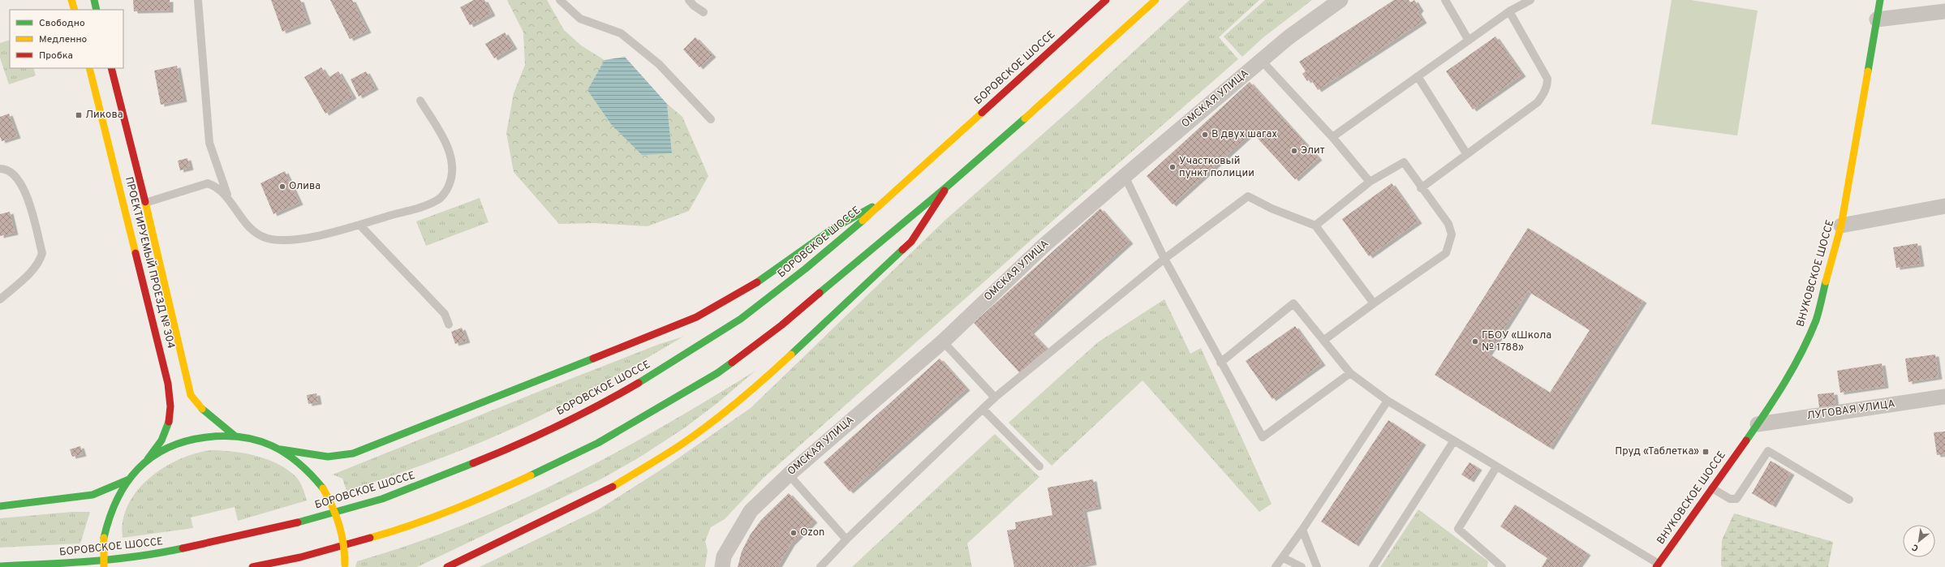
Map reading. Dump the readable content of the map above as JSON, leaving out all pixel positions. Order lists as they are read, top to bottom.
{
  "streets": {
    "main road": ["БОРОВСКОЕ ШОССЕ", "ПРОЕКТИРУЕМЫЙ ПРОЕЗД № 304", "ВНУКОВСКОЕ ШОССЕ"],
    "street": ["ОМСКАЯ УЛИЦА", "ЛУГОВАЯ УЛИЦА"]
  },
  "crossings": [
    ["ВНУКОВСКОЕ ШОССЕ", "ЛУГОВАЯ УЛИЦА"]
  ],
  "places": {
    "transit": ["Ликова", "Пруд «Таблетка»"],
    "other": [
      "В двух шагах",
      "Элит",
      "Участковый пункт полиции",
      "Олива",
      "ГБОУ «Школа № 1788»",
      "Ozon"
    ]
  },
  "legend": ["Свободно", "Медленно", "Пробка"],
  "north": "bottom left"
}
